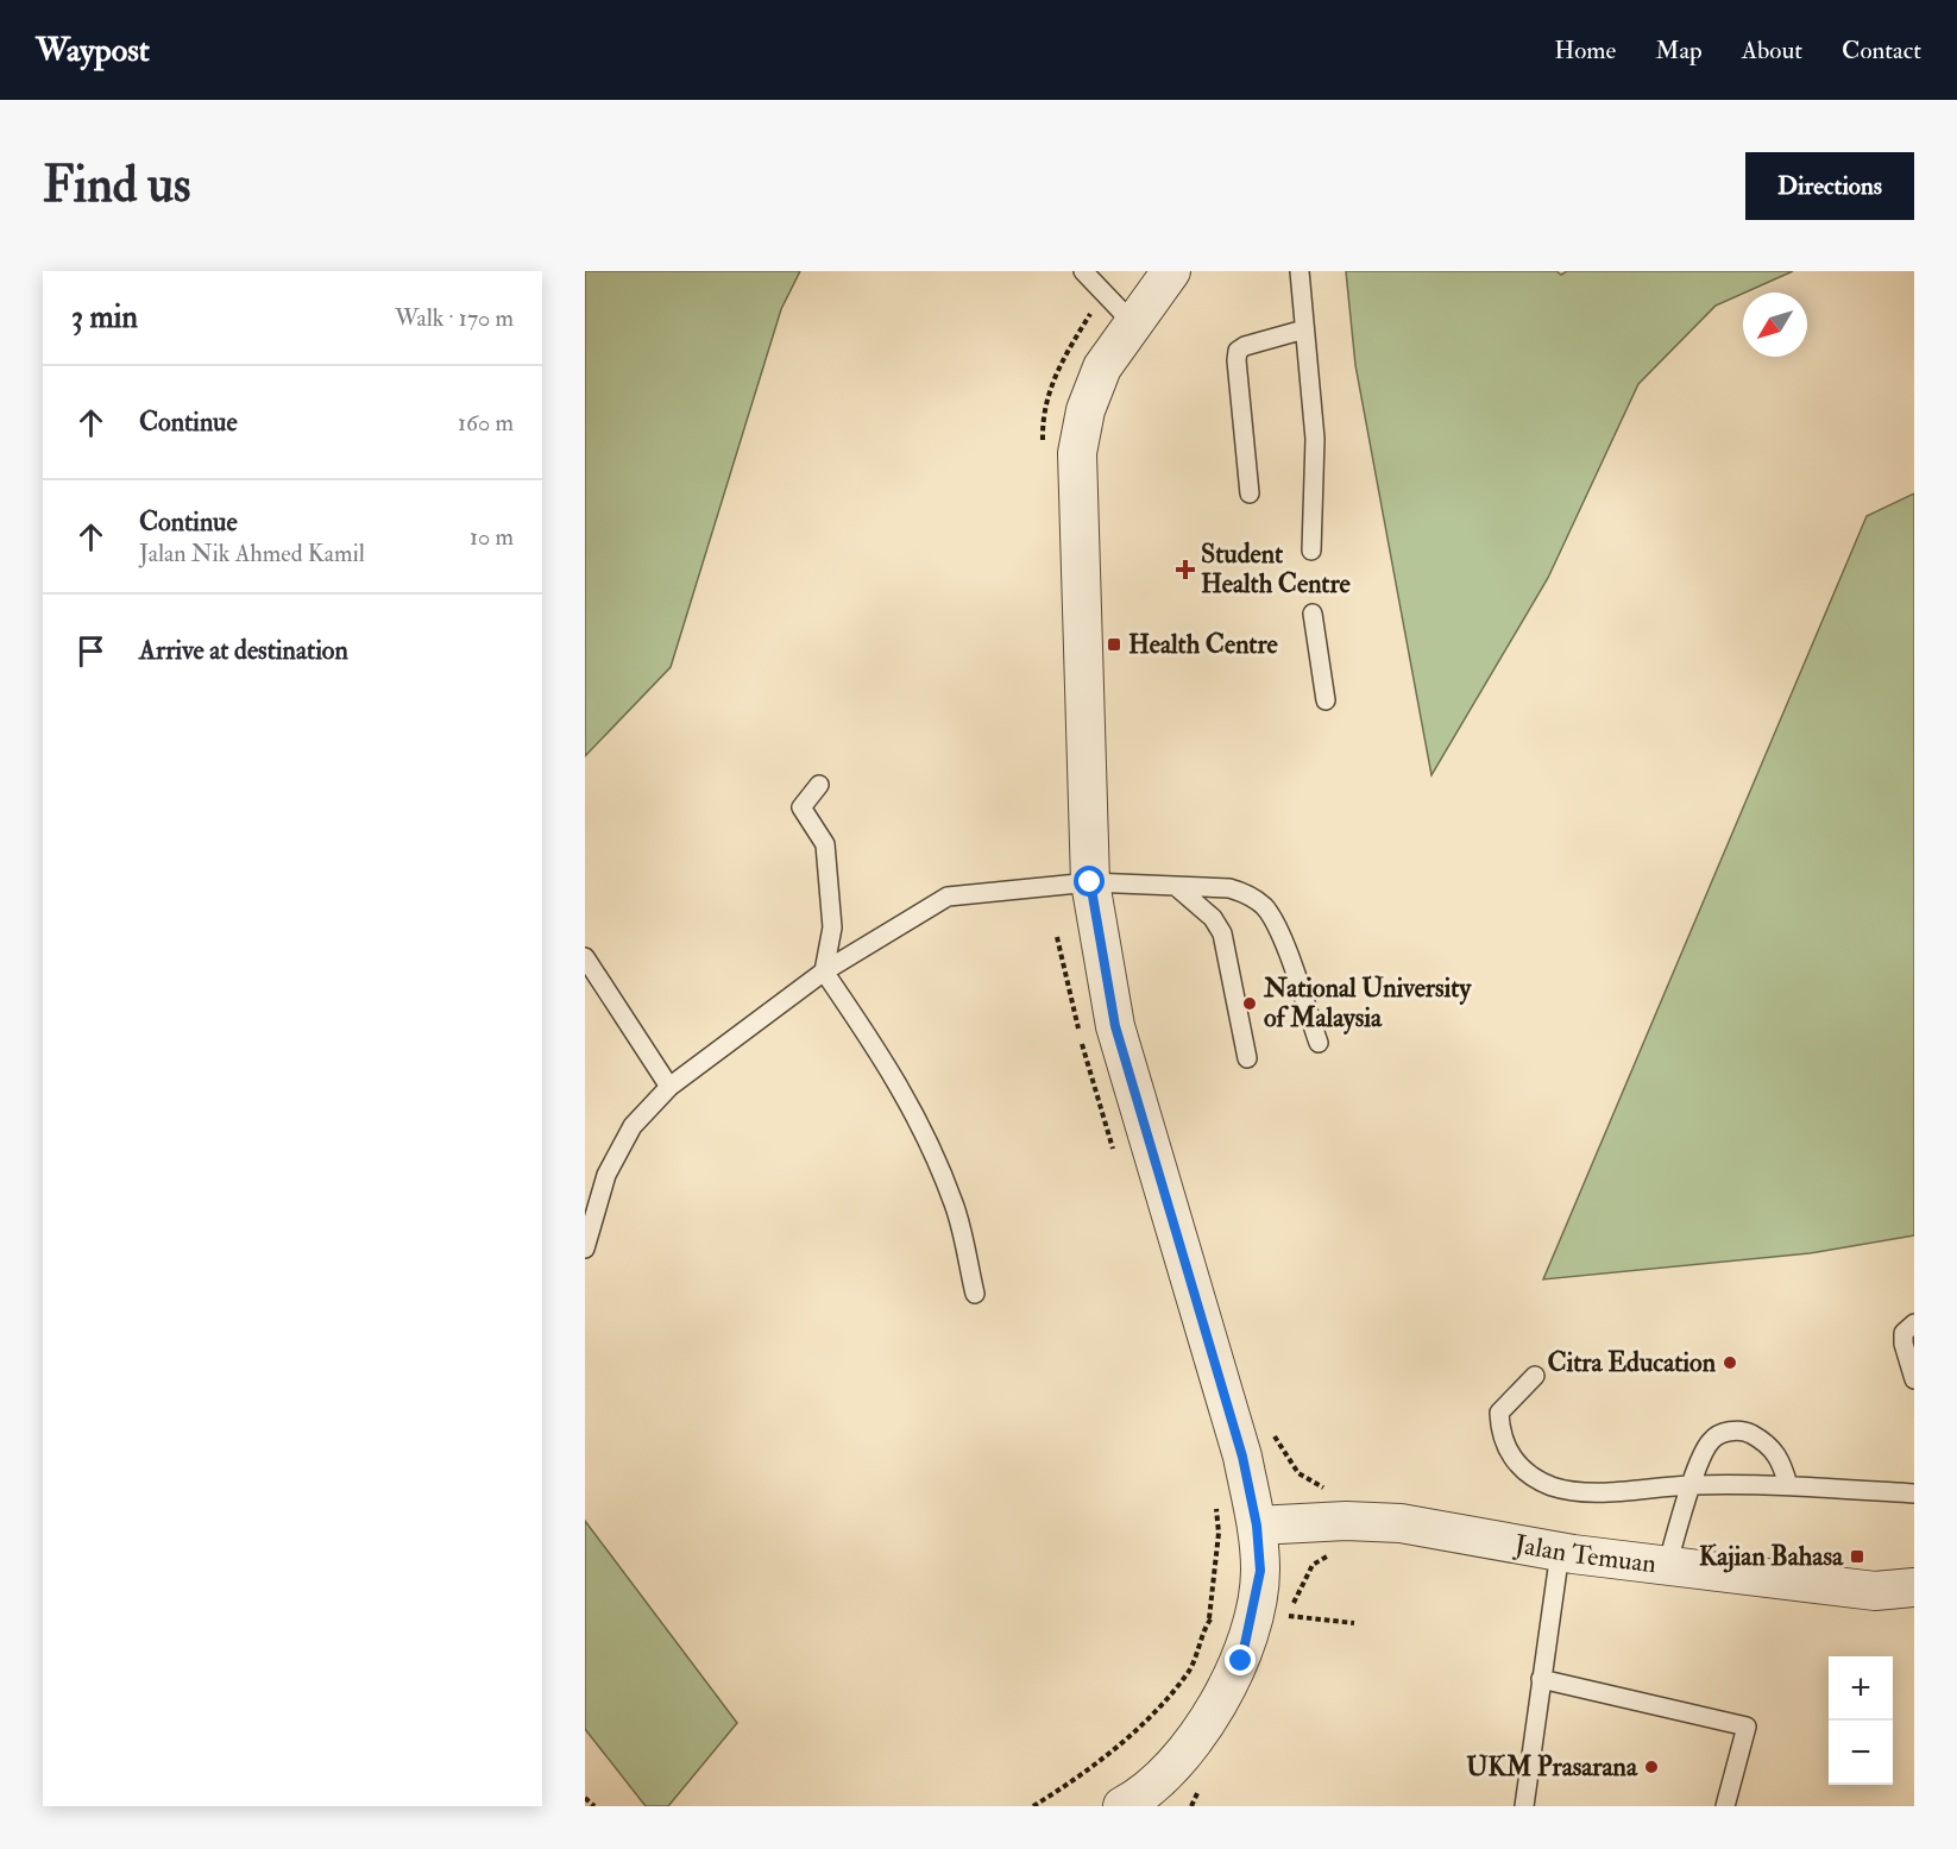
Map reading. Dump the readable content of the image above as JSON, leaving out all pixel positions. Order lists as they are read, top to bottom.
{
  "streets": {
    "street": ["Jalan Temuan"]
  },
  "places": {
    "health": ["Student Health Centre"],
    "transit": ["Health Centre", "Kajian Bahasa"],
    "other": ["National University of Malaysia", "Citra Education", "UKM Prasarana"]
  },
  "north": "bottom left",
  "page": {
    "header": "Waypost",
    "nav": [
      "Home",
      "Map",
      "About",
      "Contact"
    ],
    "buttons": "Directions",
    "title": "Find us",
    "heading": ["3 min", "Walk · 170 m"],
    "list": [
      ["Continue", "160 m"],
      ["Continue", "Jalan Nik Ahmed Kamil", "10 m"],
      "Arrive at destination"
    ],
    "map_buttons": ["+", "−"]
  }
}
